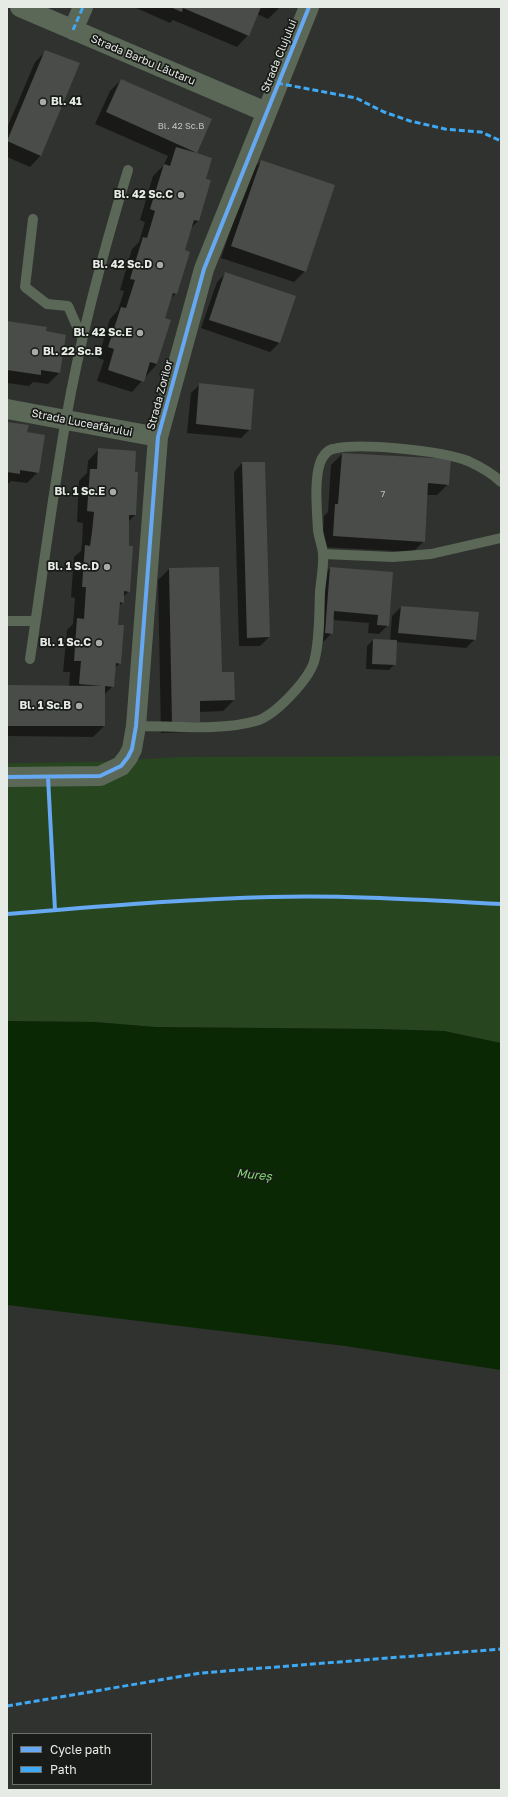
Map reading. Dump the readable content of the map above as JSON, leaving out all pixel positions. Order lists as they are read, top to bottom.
{
  "streets": {
    "street": [
      "Strada Clujului",
      "Strada Barbu Lăutaru",
      "Strada Zorilor",
      "Strada Luceafărului"
    ]
  },
  "crossings": [
    ["Strada Clujului", "Strada Barbu Lăutaru"],
    ["Strada Clujului", "Strada Zorilor"],
    ["Strada Barbu Lăutaru", "Strada Zorilor"],
    ["Strada Zorilor", "Strada Luceafărului"]
  ],
  "water": ["Mureș"],
  "places": [
    "Bl. 41",
    "Bl. 42 Sc.C",
    "Bl. 42 Sc.D",
    "Bl. 42 Sc.E",
    "Bl. 22 Sc.B",
    "Bl. 1 Sc.E",
    "Bl. 1 Sc.D",
    "Bl. 1 Sc.C",
    "Bl. 1 Sc.B"
  ],
  "house_numbers": ["Bl. 42 Sc.B", "7"],
  "legend": ["Cycle path", "Path"]
}
